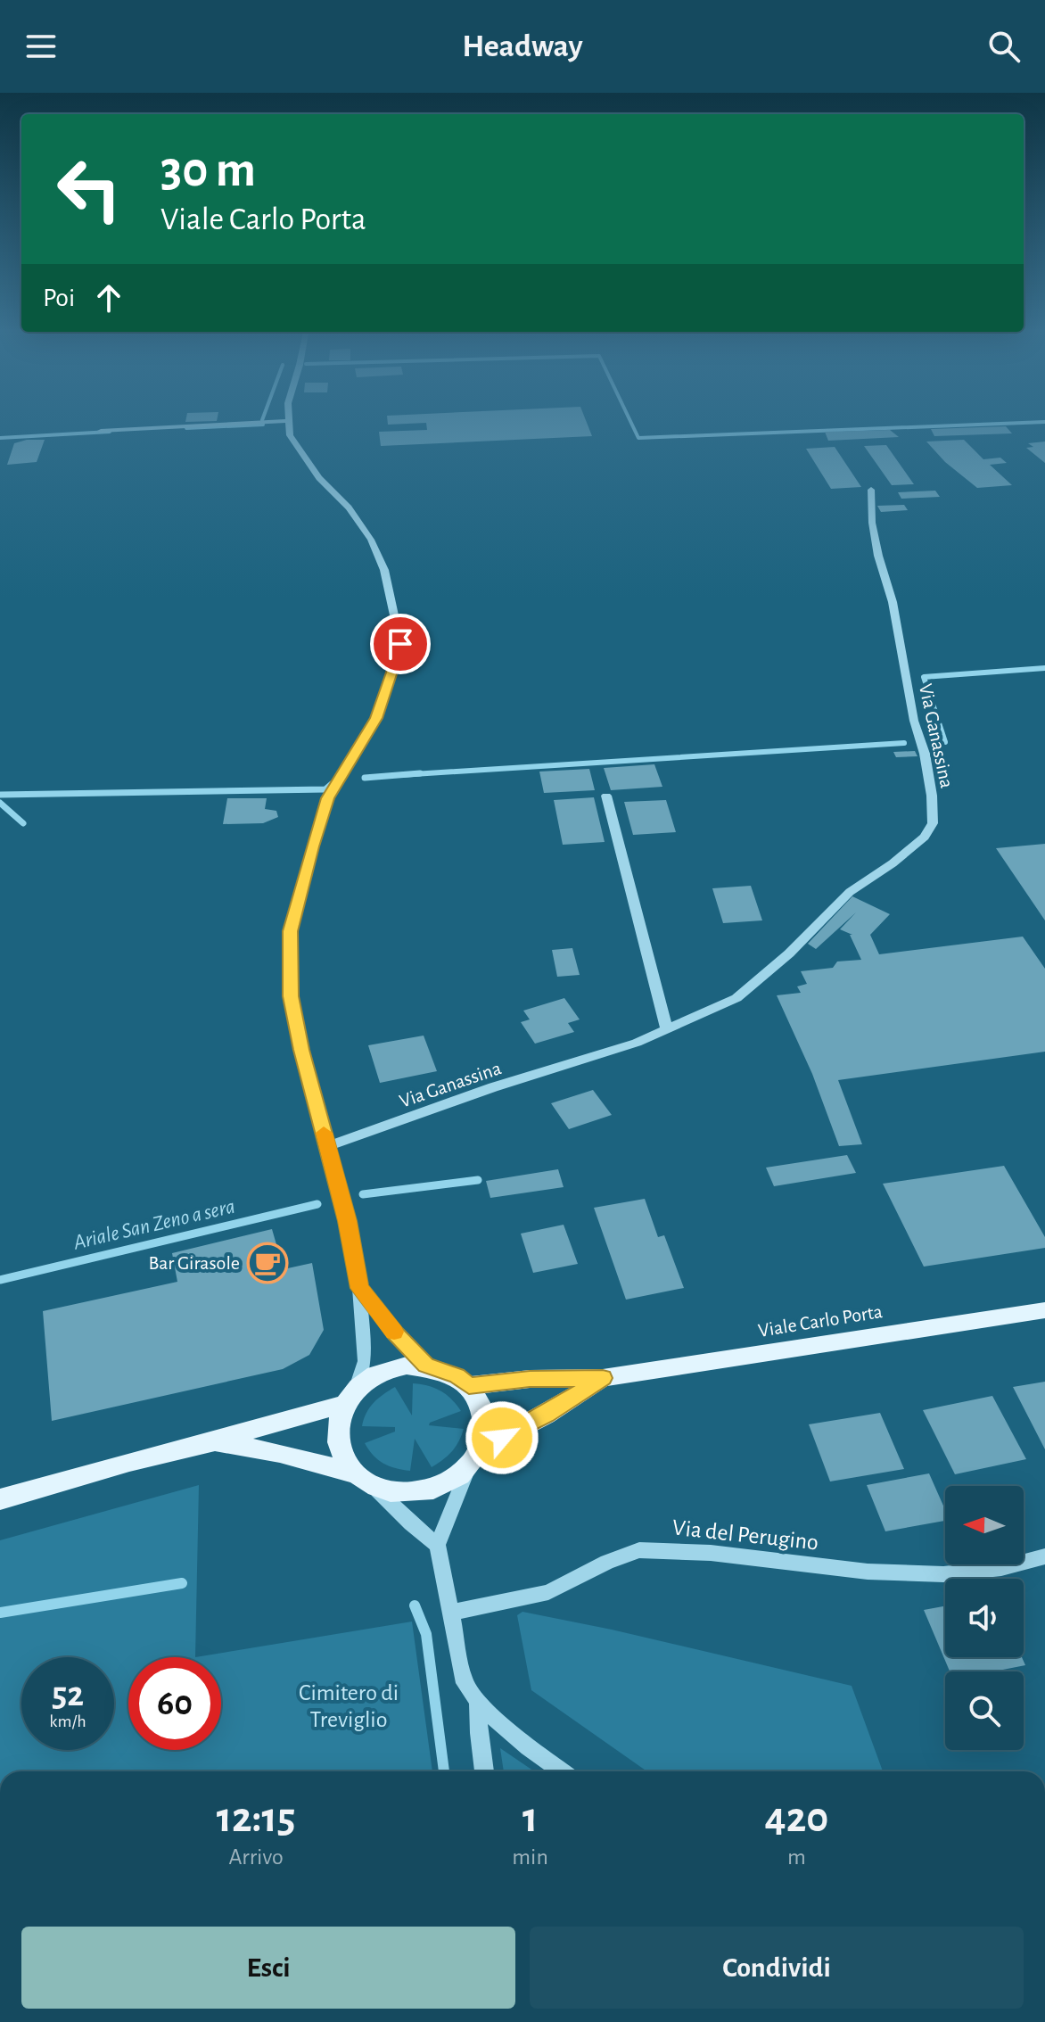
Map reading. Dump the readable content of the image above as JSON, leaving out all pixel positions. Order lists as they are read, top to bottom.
{
  "streets": {
    "main road": ["Viale Carlo Porta"],
    "street": ["Via Ganassina", "Via del Perugino"]
  },
  "water": ["Ariale San Zeno a sera"],
  "parks": ["Cimitero di Treviglio"],
  "places": {
    "cafe": ["Bar Girasole"]
  },
  "north": "left",
  "page": {
    "header": "Headway",
    "turn": ["30 m", "Viale Carlo Porta"],
    "then": "Poi",
    "speed": "52 km/h",
    "limit": "60",
    "eta": [
      "12:15",
      "Arrivo",
      "1",
      "min",
      "420",
      "m"
    ],
    "buttons": ["Esci", "Condividi"]
  }
}
